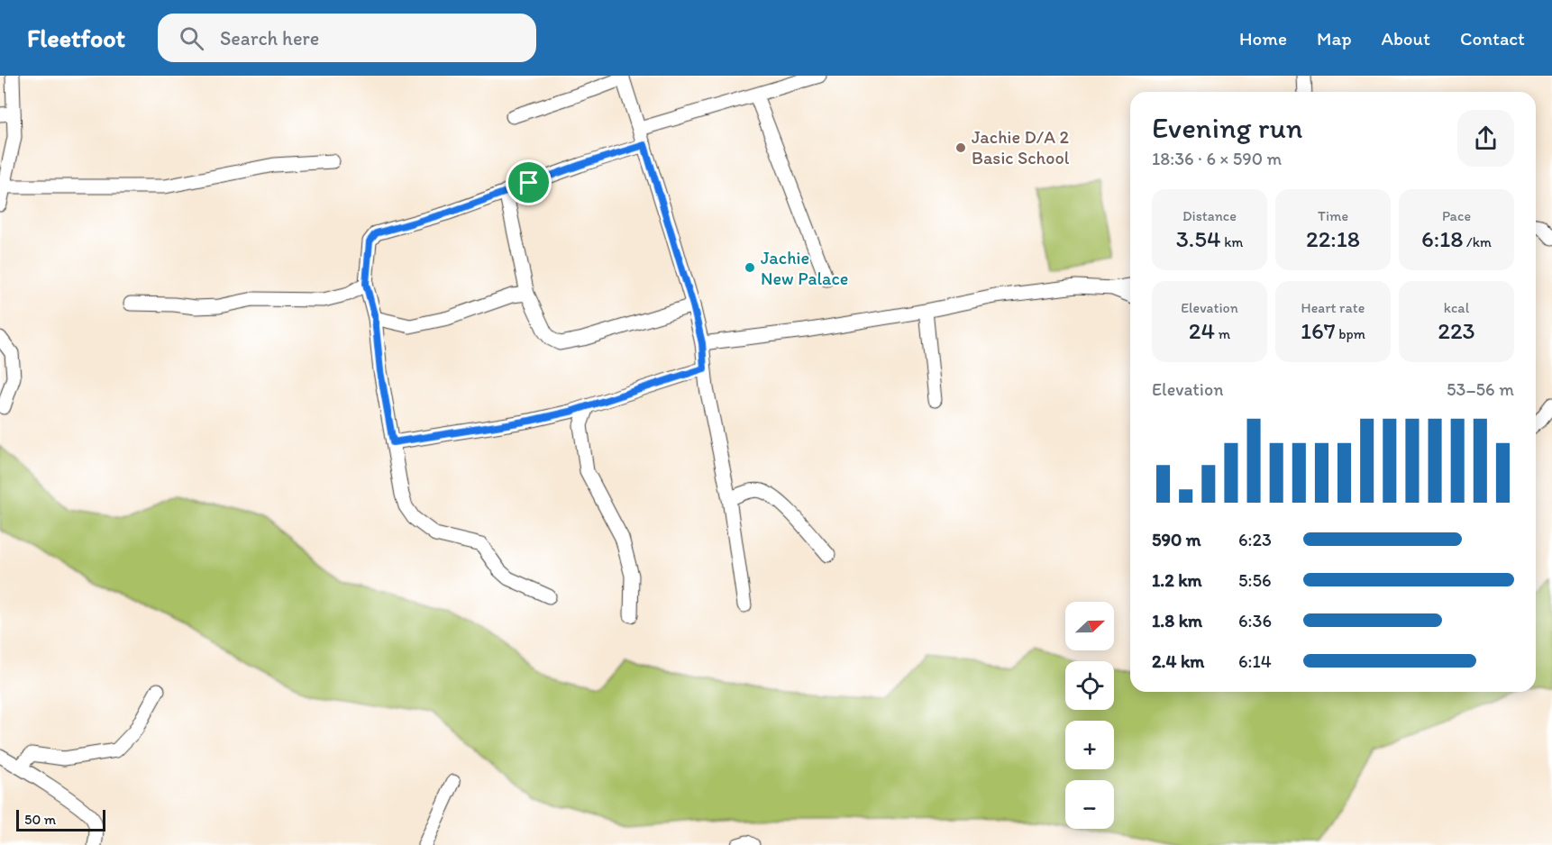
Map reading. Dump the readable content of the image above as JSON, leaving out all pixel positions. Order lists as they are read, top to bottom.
{
  "places": ["Jachie D/A 2 Basic School", "Jachie New Palace"],
  "scale_bar": "50 m",
  "north": "right",
  "page": {
    "header": "Fleetfoot",
    "search": "Search here",
    "nav": [
      "Home",
      "Map",
      "About",
      "Contact"
    ],
    "heading": ["Evening run", "18:36 · 6 × 590 m"],
    "stats": [
      ["Distance", "3.54 km"],
      ["Time", "22:18"],
      ["Pace", "6:18 /km"],
      ["Elevation", "24 m"],
      ["Heart rate", "167 bpm"],
      ["kcal", "223"]
    ],
    "chart": ["Elevation", "53–56 m"],
    "list": [
      {
        "name": "590 m",
        "note": "6:23"
      },
      {
        "name": "1.2 km",
        "note": "5:56"
      },
      {
        "name": "1.8 km",
        "note": "6:36"
      },
      {
        "name": "2.4 km",
        "note": "6:14"
      }
    ],
    "map_buttons": ["+", "−"],
    "scale": "50 m"
  }
}
